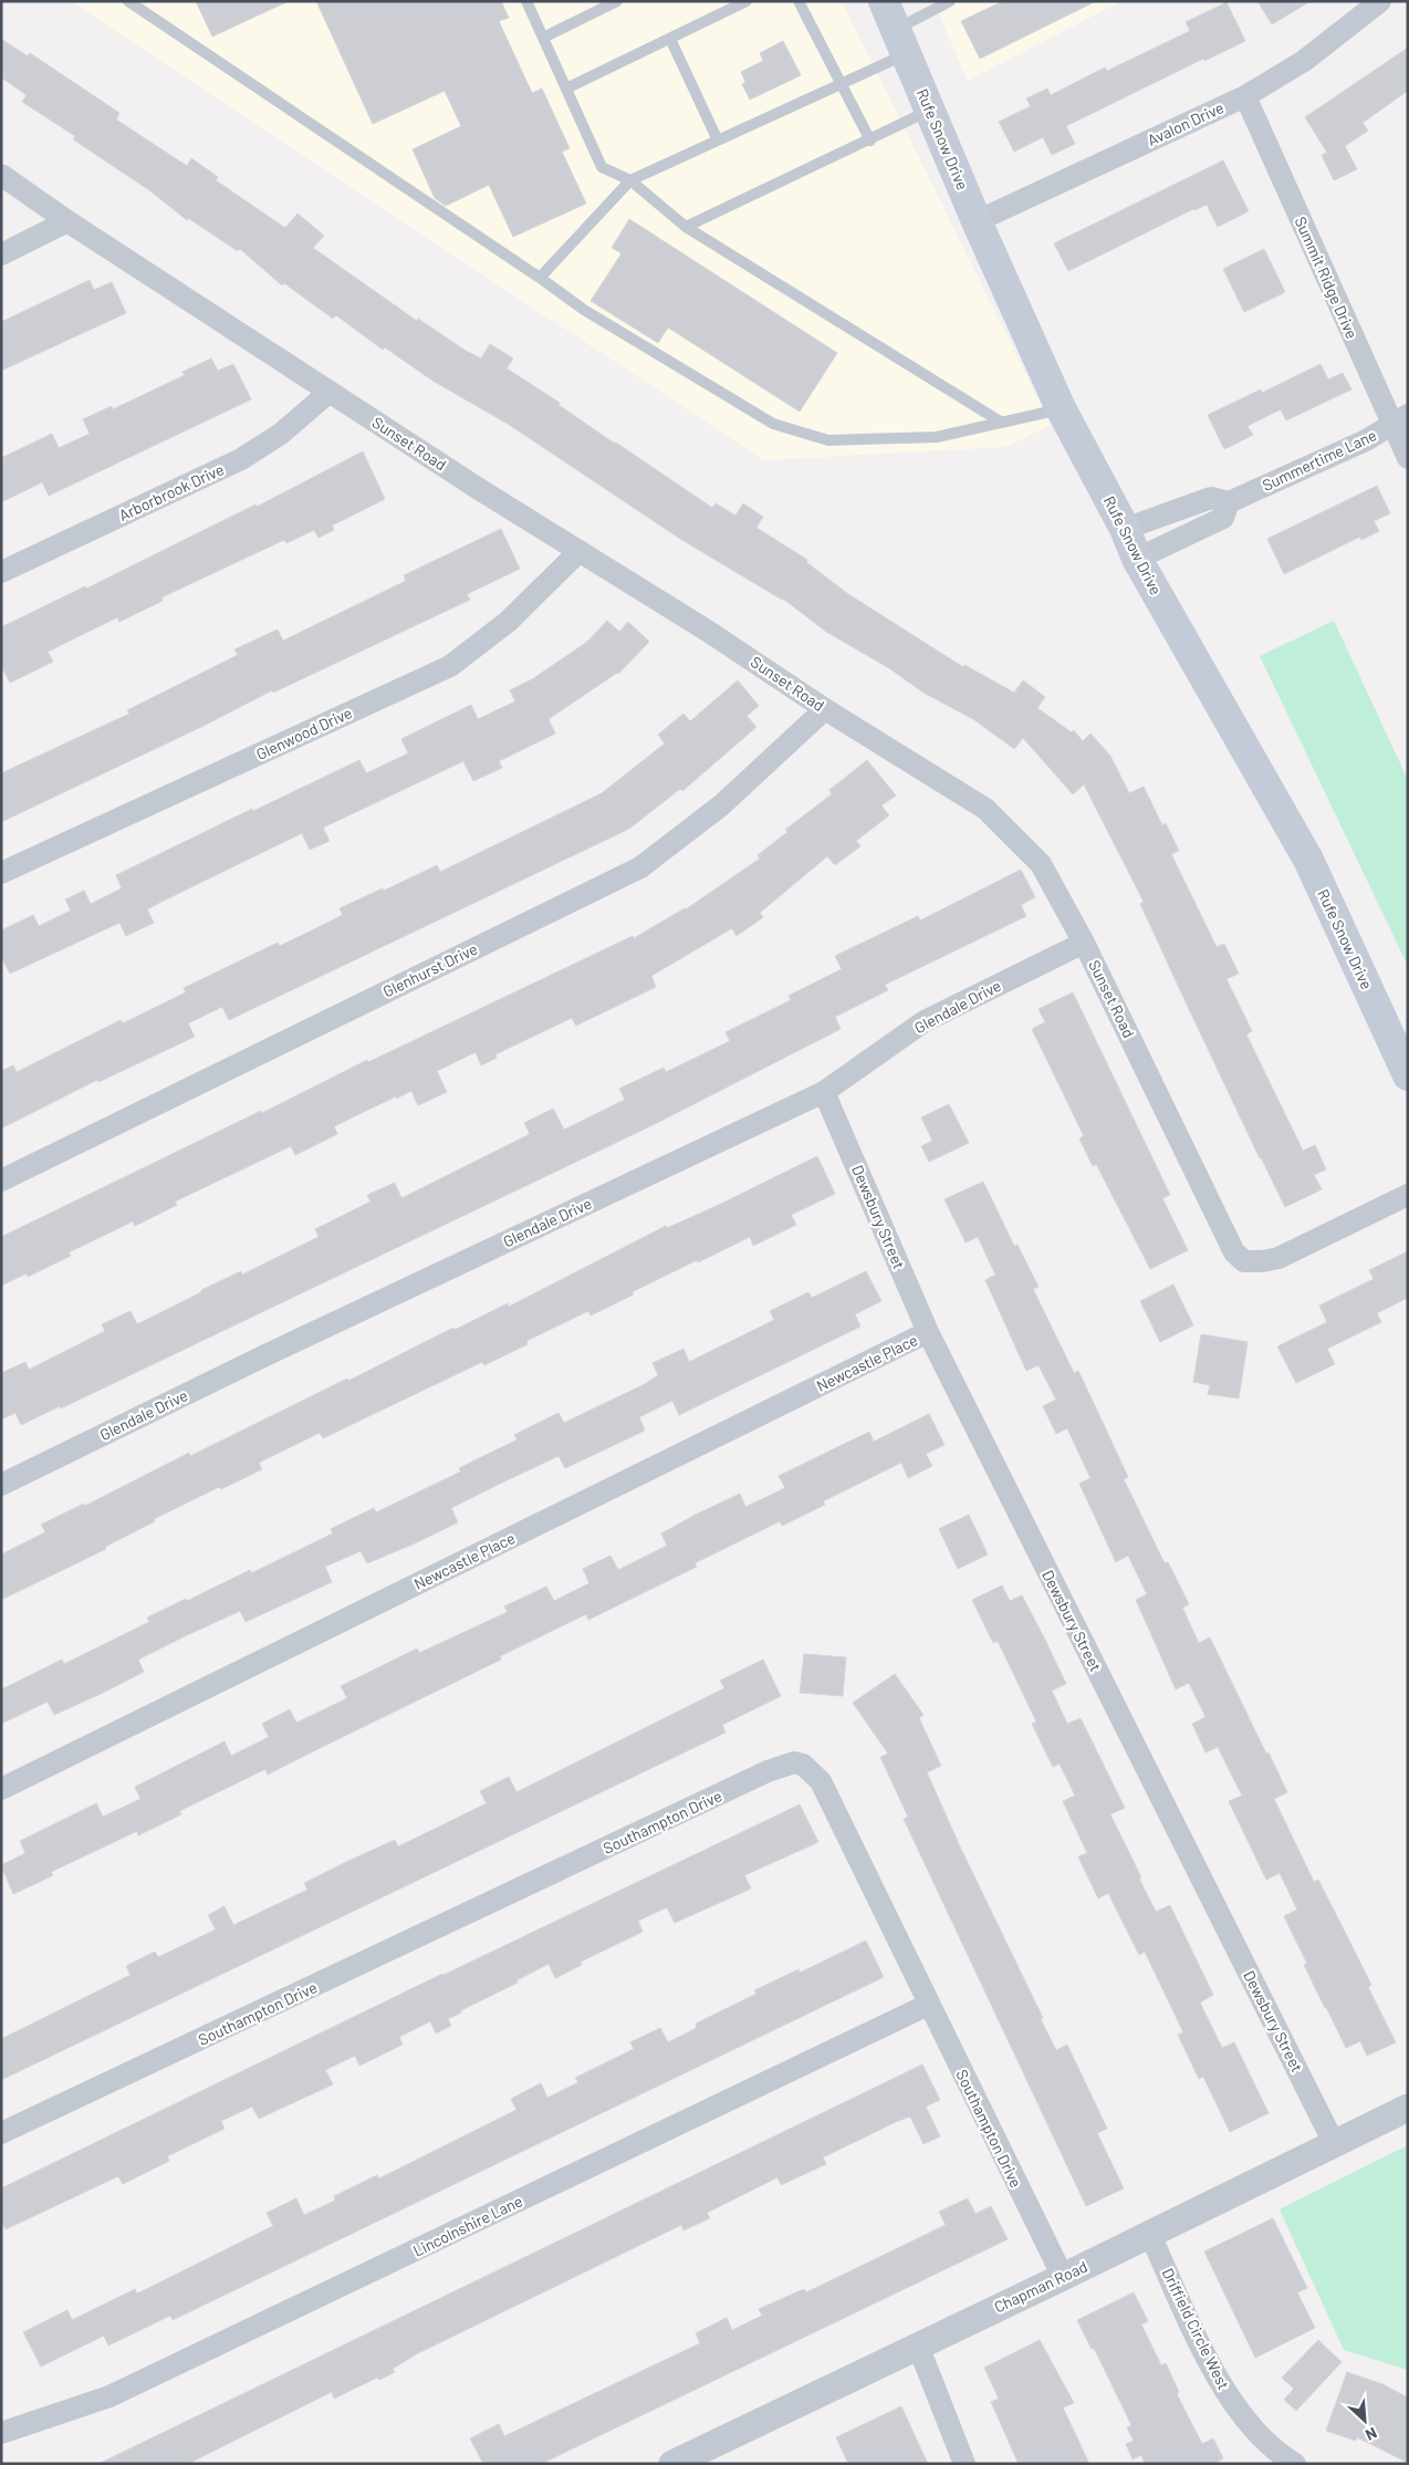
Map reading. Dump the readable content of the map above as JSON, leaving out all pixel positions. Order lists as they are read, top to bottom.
{
  "streets": {
    "main road": ["Rufe Snow Drive"],
    "street": [
      "Avalon Drive",
      "Summit Ridge Drive",
      "Sunset Road",
      "Summertime Lane",
      "Arborbrook Drive",
      "Glenwood Drive",
      "Glenhurst Drive",
      "Glendale Drive",
      "Dewsbury Street",
      "Newcastle Place",
      "Southampton Drive",
      "Lincolnshire Lane",
      "Chapman Road",
      "Driffield Circle West"
    ]
  },
  "crossings": [
    ["Avalon Drive", "Rufe Snow Drive"],
    ["Avalon Drive", "Summit Ridge Drive"],
    ["Rufe Snow Drive", "Summertime Lane"],
    ["Summit Ridge Drive", "Summertime Lane"],
    ["Sunset Road", "Arborbrook Drive"],
    ["Sunset Road", "Glenwood Drive"],
    ["Sunset Road", "Glenhurst Drive"],
    ["Sunset Road", "Glendale Drive"],
    ["Glendale Drive", "Dewsbury Street"],
    ["Dewsbury Street", "Newcastle Place"],
    ["Dewsbury Street", "Chapman Road"],
    ["Southampton Drive", "Lincolnshire Lane"],
    ["Southampton Drive", "Chapman Road"],
    ["Chapman Road", "Driffield Circle West"]
  ],
  "north": "bottom right"
}
